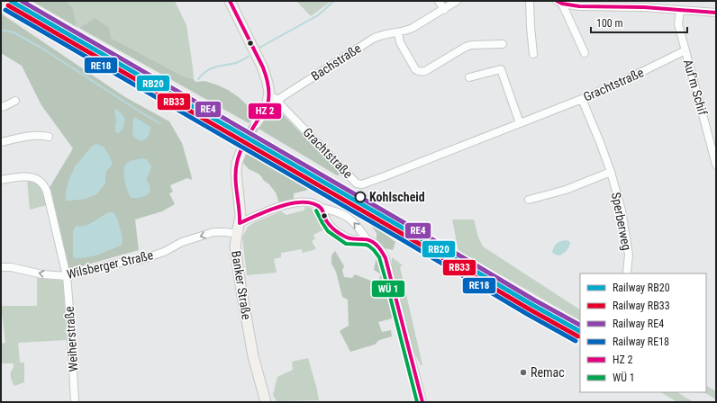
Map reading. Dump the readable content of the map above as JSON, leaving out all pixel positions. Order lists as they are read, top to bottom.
{
  "streets": {
    "street": [
      "Bachstraße",
      "Grachtstraße",
      "Auf'm Schif",
      "Sperberweg",
      "Wilsberger Straße",
      "Banker Straße",
      "Weiherstraße"
    ]
  },
  "crossings": [
    ["Bachstraße", "Grachtstraße"],
    ["Grachtstraße", "Auf'm Schif"],
    ["Grachtstraße", "Sperberweg"],
    ["Wilsberger Straße", "Banker Straße"],
    ["Wilsberger Straße", "Weiherstraße"]
  ],
  "one_way": ["Wilsberger Straße"],
  "places": ["Kohlscheid", "Remac"],
  "lines": [
    "rail line RB20",
    "rail line RE4",
    "rail line RB33",
    "rail line RE18"
  ],
  "legend": [
    "Railway RB20",
    "Railway RB33",
    "Railway RE4",
    "Railway RE18",
    "HZ 2",
    "WÜ 1"
  ],
  "scale_bar": "100 m"
}
